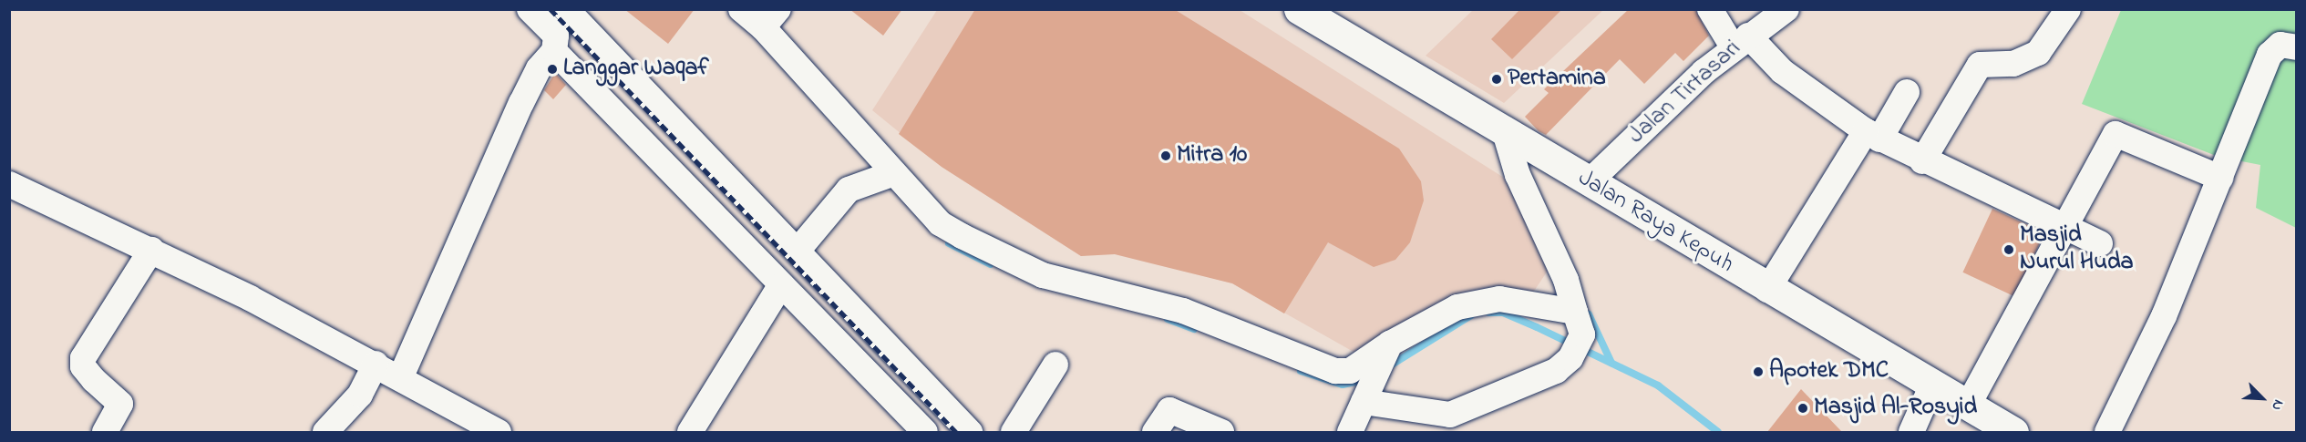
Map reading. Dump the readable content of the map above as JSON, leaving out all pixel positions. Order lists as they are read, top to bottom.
{
  "streets": {
    "main road": ["Jalan Raya Kepuh"],
    "street": ["Jalan Tirtasari"]
  },
  "crossings": [
    ["Jalan Tirtasari", "Jalan Raya Kepuh"]
  ],
  "places": [
    "Langgar Waqaf",
    "Pertamina",
    "Mitra 10",
    "Masjid Nurul Huda",
    "Apotek DMC",
    "Masjid Al-Rosyid"
  ],
  "north": "bottom right"
}
